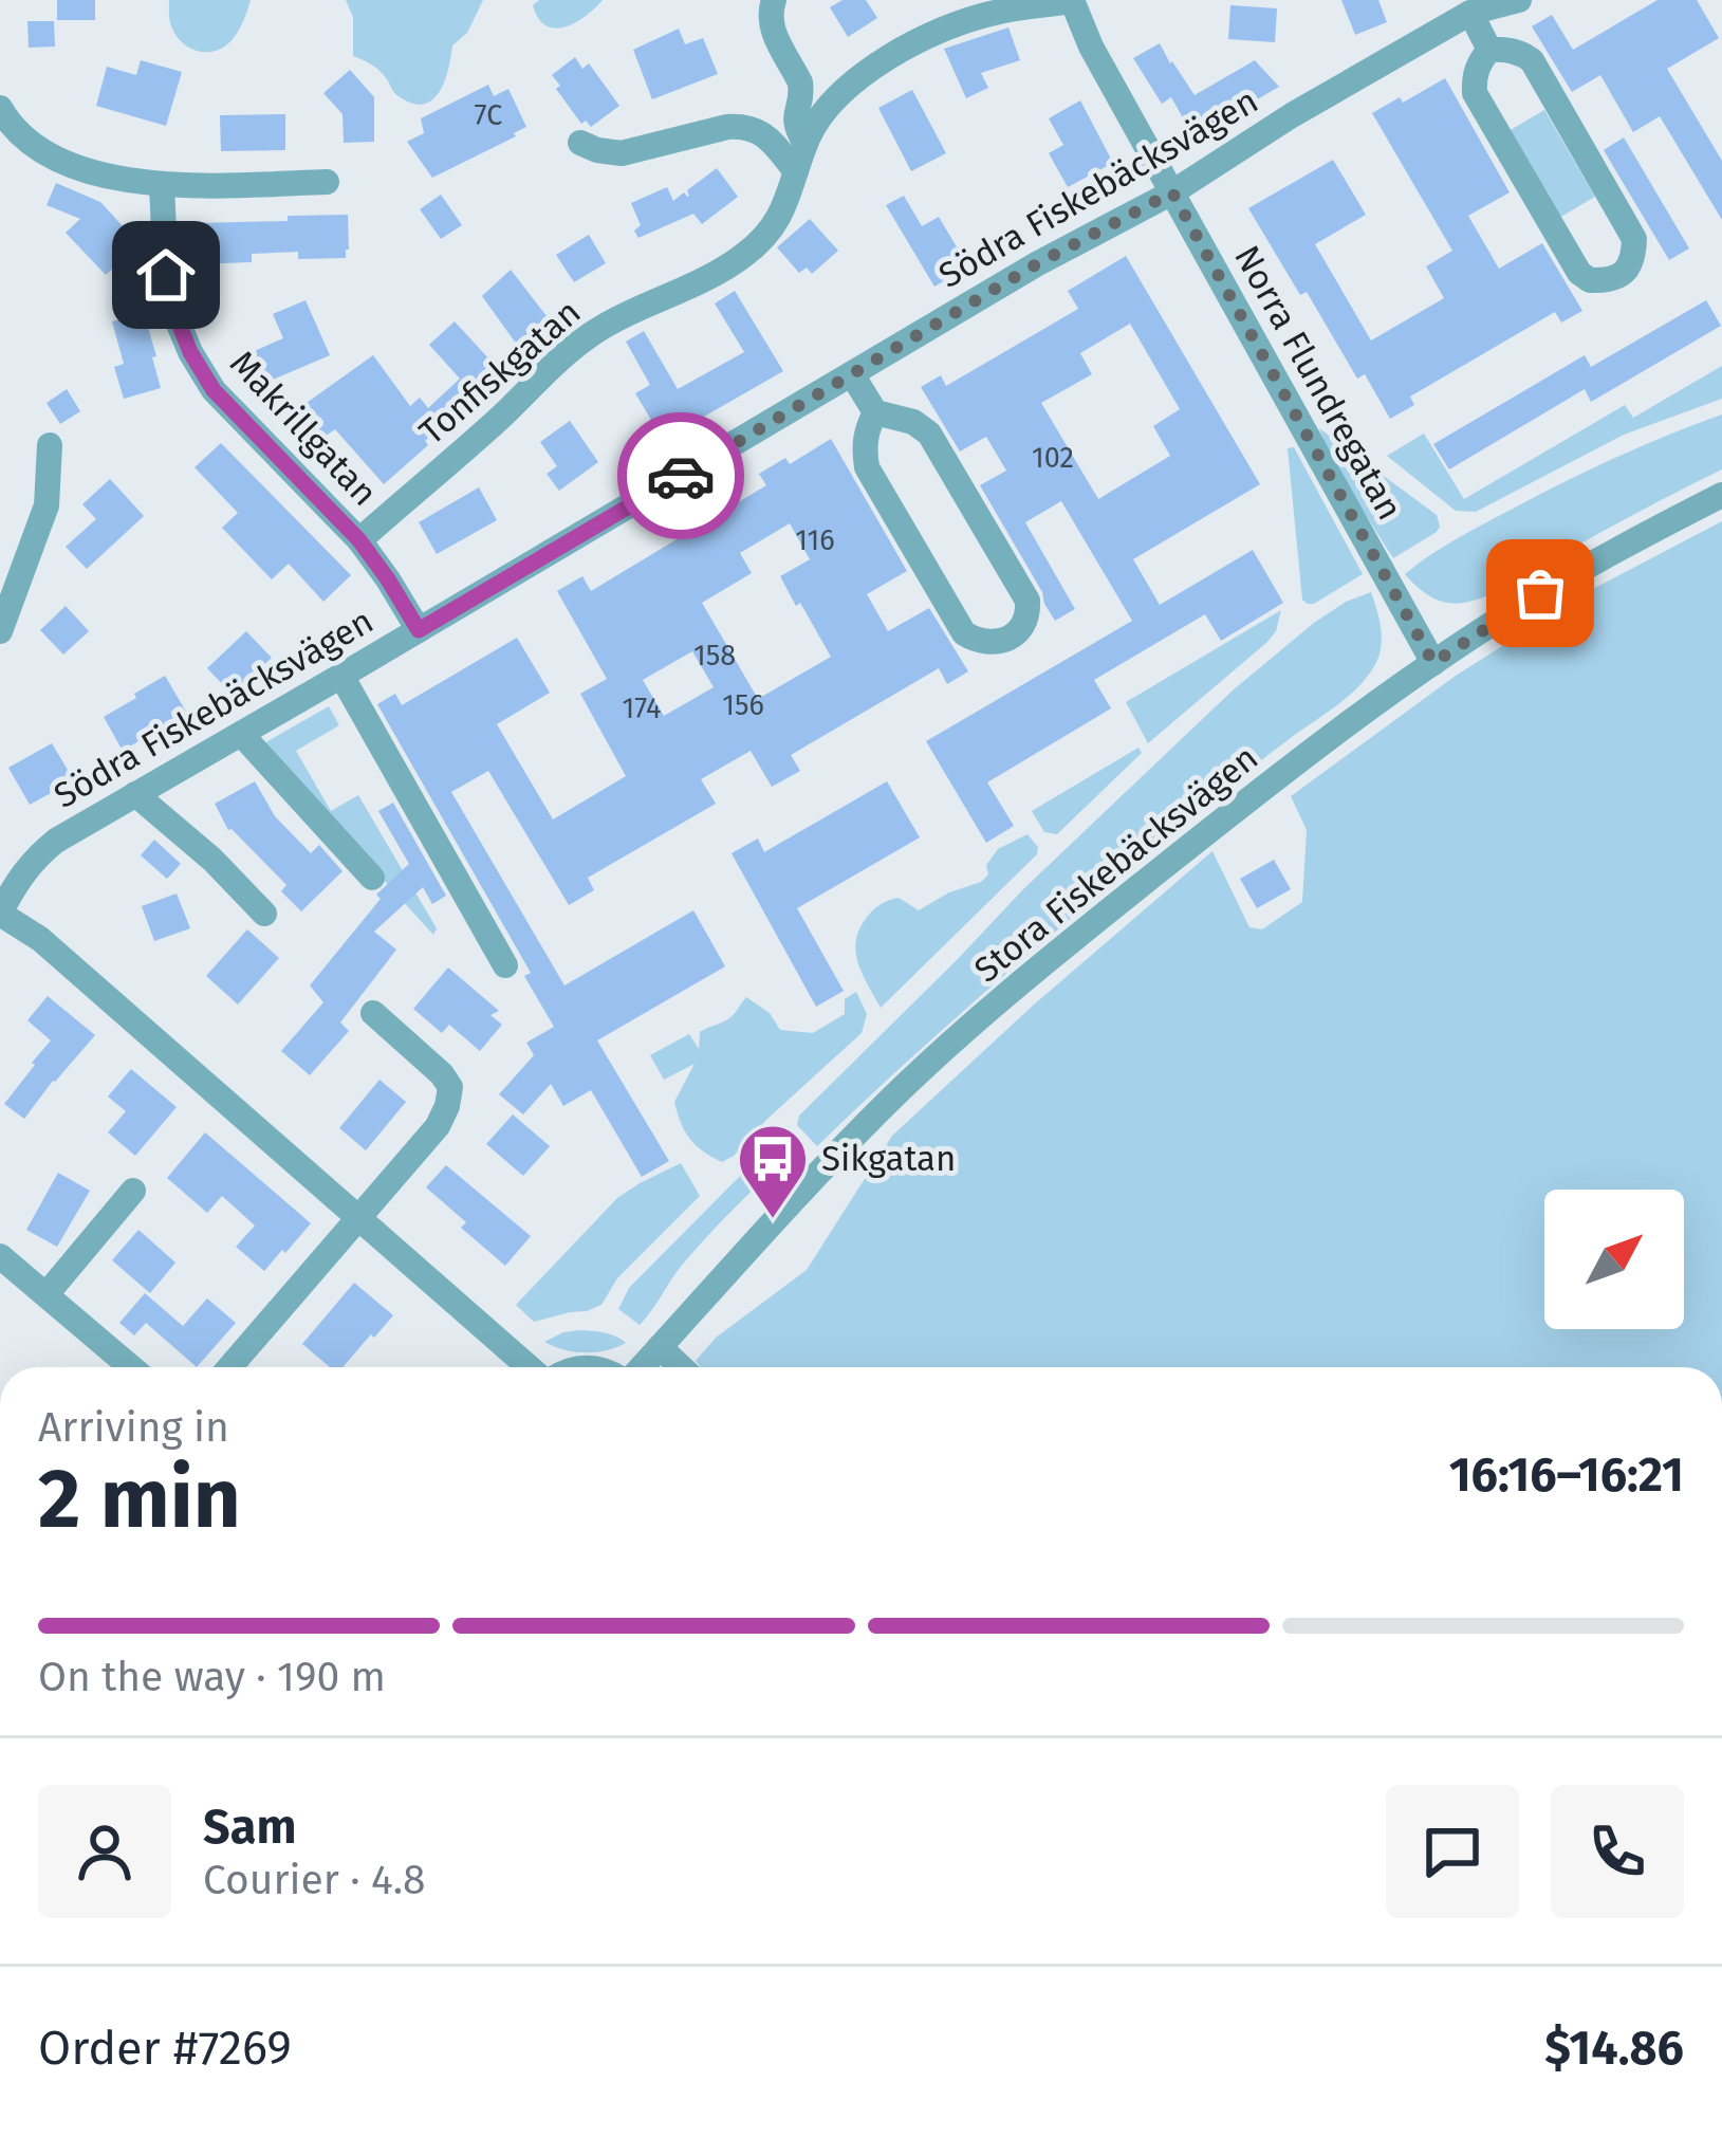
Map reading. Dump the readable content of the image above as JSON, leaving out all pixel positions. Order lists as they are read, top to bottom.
{
  "streets": {
    "street": [
      "Södra Fiskebäcksvägen",
      "Tonfiskgatan",
      "Norra Flundregatan",
      "Makrillgatan",
      "Stora Fiskebäcksvägen"
    ]
  },
  "crossings": [
    ["Södra Fiskebäcksvägen", "Norra Flundregatan"],
    ["Södra Fiskebäcksvägen", "Makrillgatan"],
    ["Tonfiskgatan", "Norra Flundregatan"],
    ["Tonfiskgatan", "Makrillgatan"],
    ["Norra Flundregatan", "Stora Fiskebäcksvägen"]
  ],
  "places": {
    "bus stop": ["Sikgatan"]
  },
  "house_numbers": [
    "7C",
    "102",
    "116",
    "158",
    "156",
    "174"
  ],
  "north": "top right",
  "page": {
    "heading": ["2 min", "Arriving in", "16:16–16:21"],
    "panel": [
      "Sam",
      "Courier · 4.8",
      "Order #7269",
      "$14.86"
    ],
    "bar": "On the way · 190 m"
  }
}
